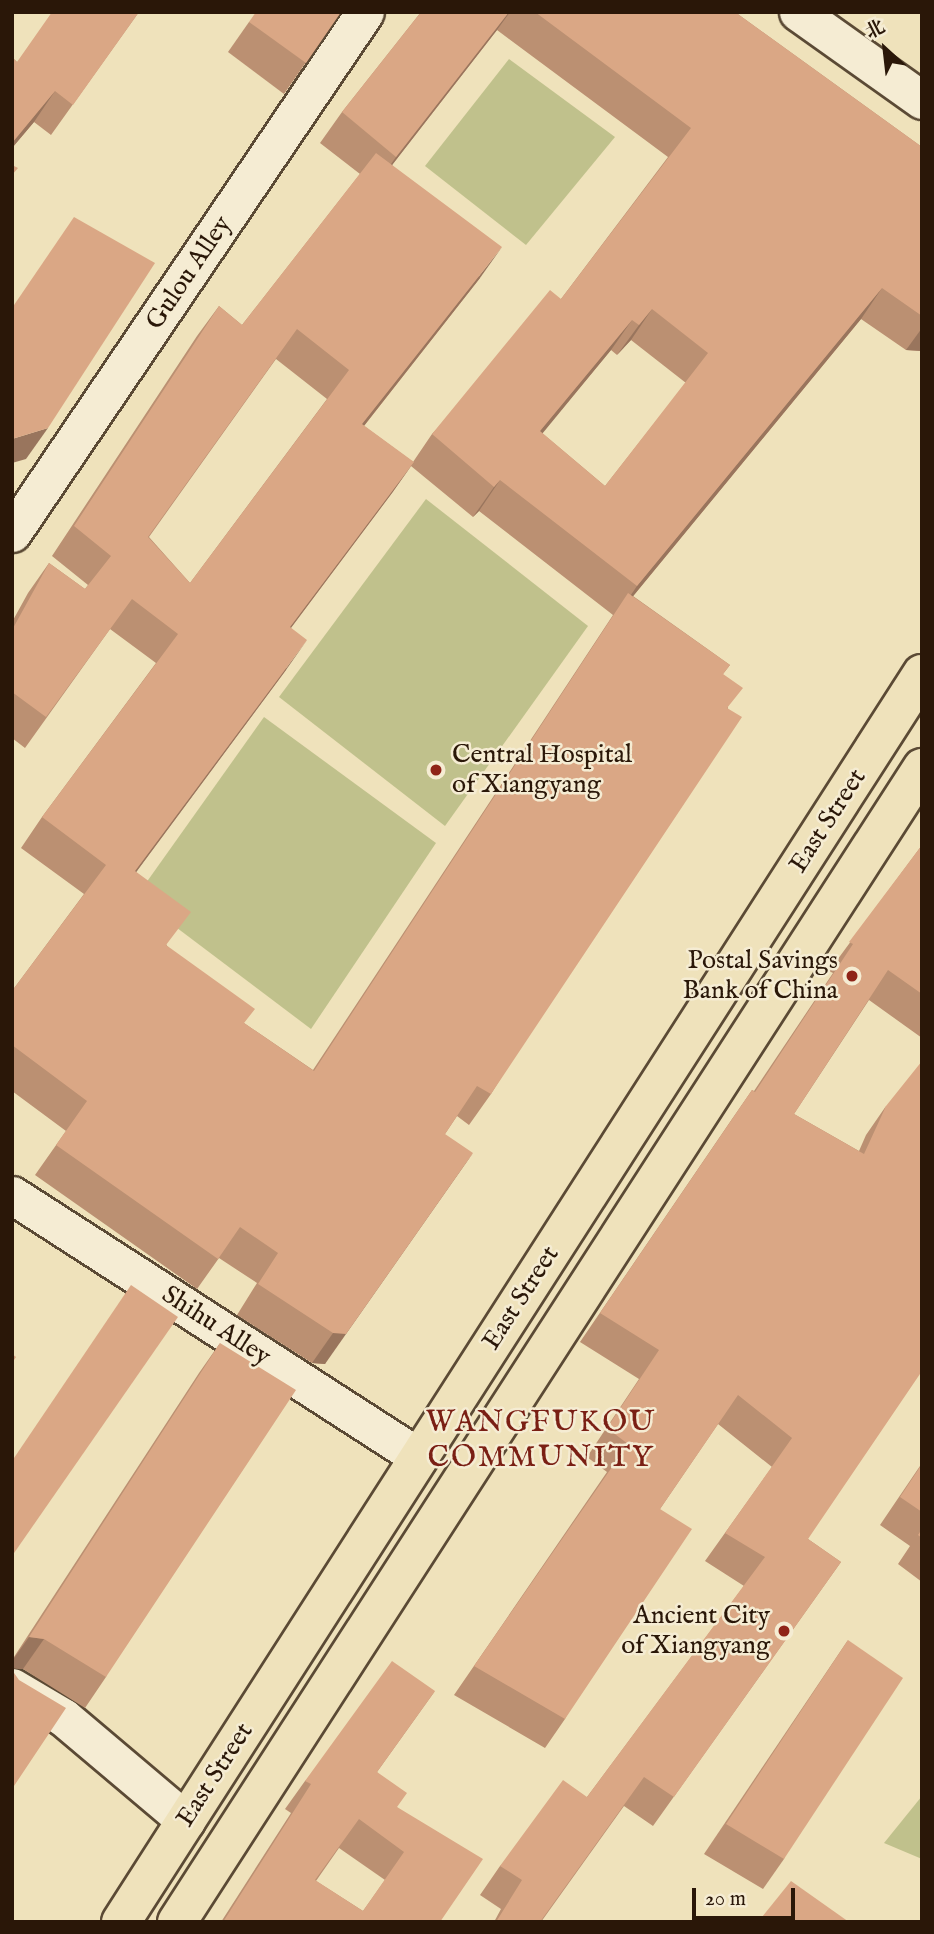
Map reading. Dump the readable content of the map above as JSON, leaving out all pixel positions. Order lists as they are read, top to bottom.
{
  "streets": {
    "main road": ["East Street"],
    "street": ["Gulou Alley", "Shihu Alley"]
  },
  "crossings": [
    ["East Street", "Shihu Alley"]
  ],
  "districts": ["WANGFUKOU COMMUNITY"],
  "places": ["Central Hospital of Xiangyang", "Postal Savings Bank of China", "Ancient City of Xiangyang"],
  "scale_bar": "20 m",
  "north": "top left"
}
